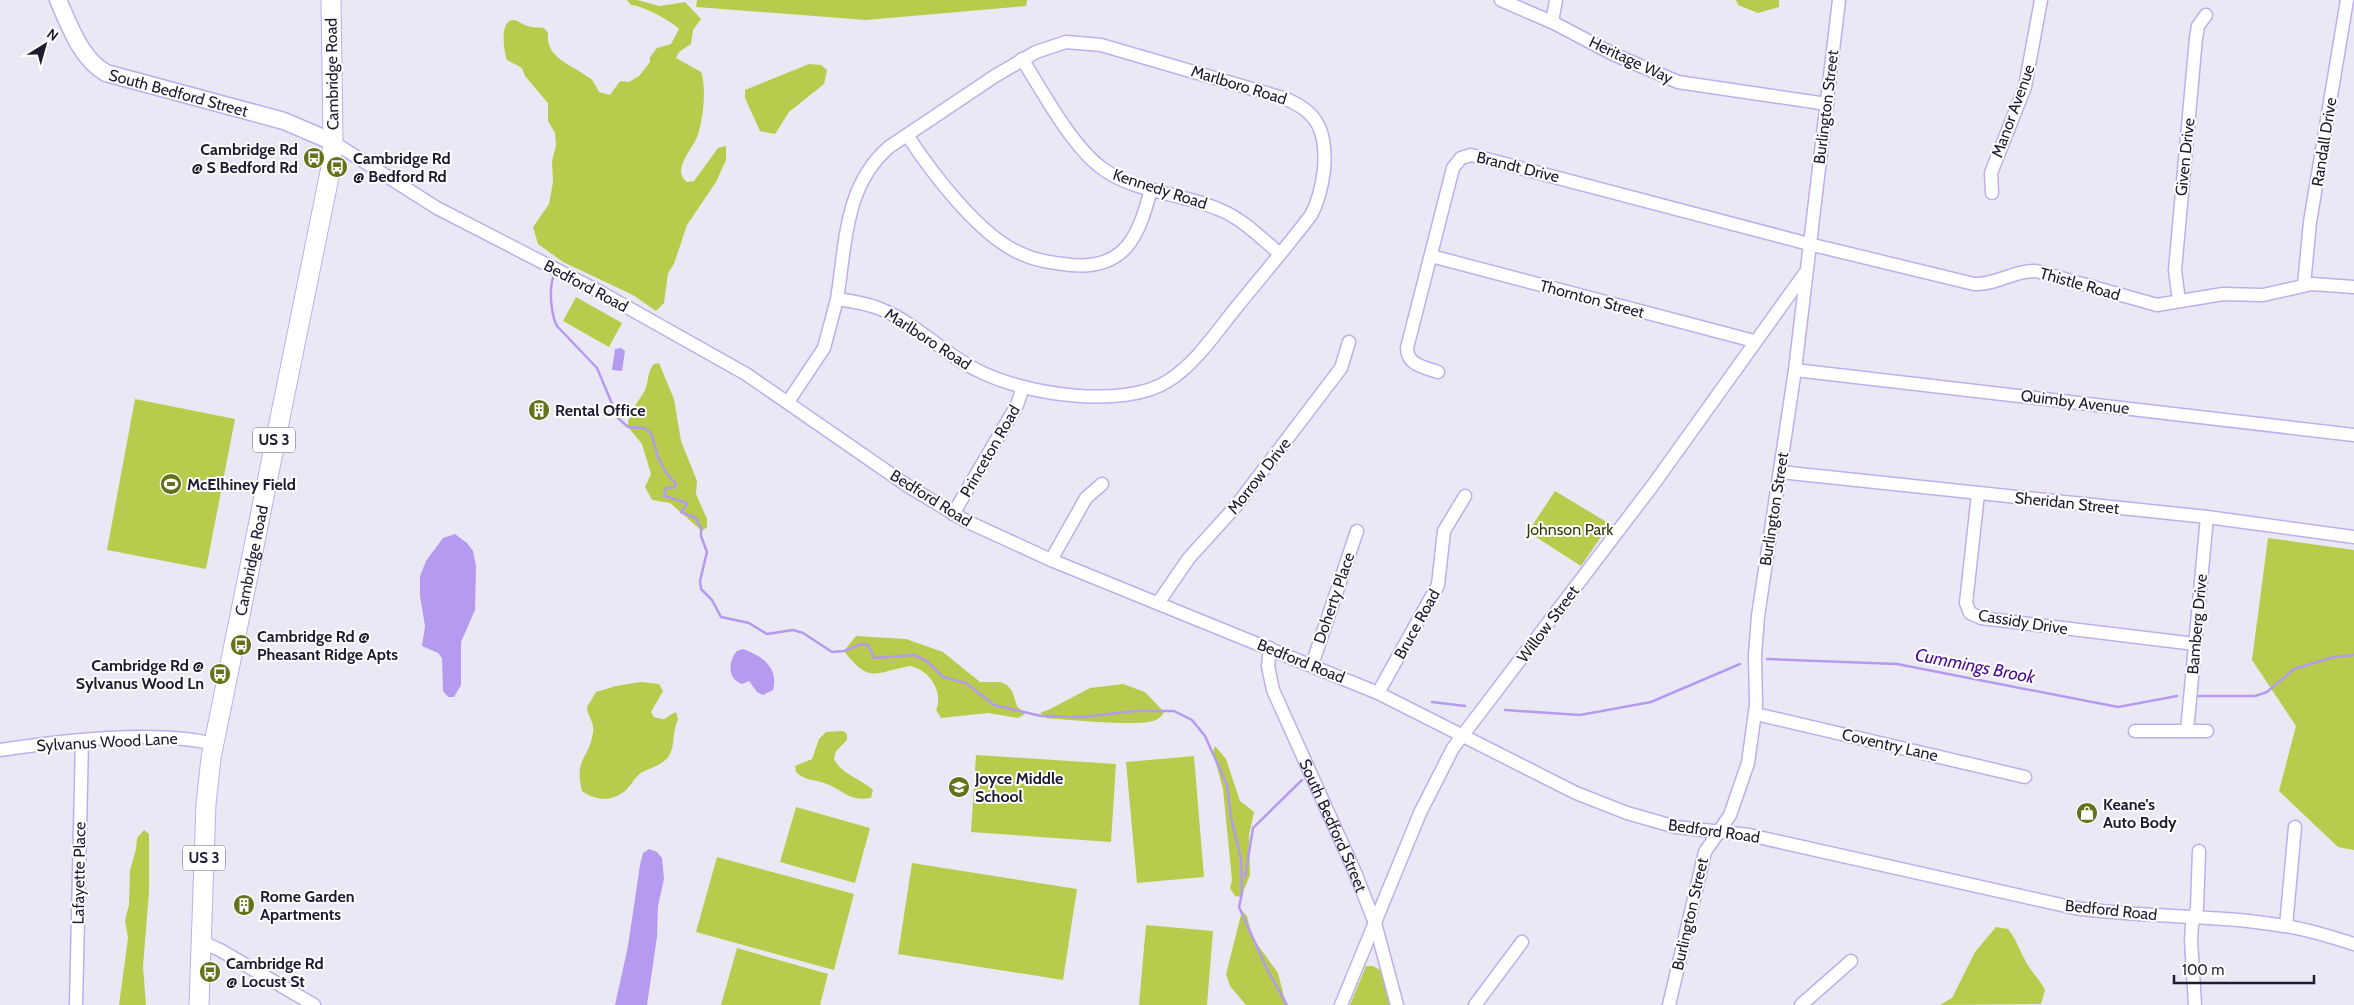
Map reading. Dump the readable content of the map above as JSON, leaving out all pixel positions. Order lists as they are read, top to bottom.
{
  "streets": {
    "highway": ["Cambridge Road", "US 3"],
    "main road": ["South Bedford Street"],
    "street": [
      "Heritage Way",
      "Marlboro Road",
      "Burlington Street",
      "Manor Avenue",
      "Randall Drive",
      "Given Drive",
      "Brandt Drive",
      "Kennedy Road",
      "Thistle Road",
      "Bedford Road",
      "Thornton Street",
      "Quimby Avenue",
      "Princeton Road",
      "Morrow Drive",
      "Sheridan Street",
      "Doherty Place",
      "Cassidy Drive",
      "Bruce Road",
      "Willow Street",
      "Bamberg Drive",
      "Sylvanus Wood Lane",
      "Coventry Lane",
      "Lafayette Place"
    ]
  },
  "crossings": [
    ["Heritage Way", "Burlington Street"],
    ["Cambridge Road", "South Bedford Street"],
    ["Cambridge Road", "Bedford Road"],
    ["Cambridge Road", "Sylvanus Wood Lane"],
    ["Marlboro Road", "Kennedy Road"],
    ["Marlboro Road", "Bedford Road"],
    ["Marlboro Road", "Princeton Road"],
    ["South Bedford Street", "Bedford Road"],
    ["South Bedford Street", "Willow Street"],
    ["Burlington Street", "Brandt Drive"],
    ["Burlington Street", "Thistle Road"],
    ["Burlington Street", "Bedford Road"],
    ["Burlington Street", "Quimby Avenue"],
    ["Burlington Street", "Sheridan Street"],
    ["Burlington Street", "Willow Street"],
    ["Burlington Street", "Coventry Lane"],
    ["Randall Drive", "Thistle Road"],
    ["Given Drive", "Thistle Road"],
    ["Brandt Drive", "Thistle Road"],
    ["Brandt Drive", "Thornton Street"],
    ["Bedford Road", "Princeton Road"],
    ["Bedford Road", "Morrow Drive"],
    ["Bedford Road", "Doherty Place"],
    ["Bedford Road", "Bruce Road"],
    ["Bedford Road", "Willow Street"],
    ["Thornton Street", "Willow Street"],
    ["Sheridan Street", "Cassidy Drive"],
    ["Sheridan Street", "Bamberg Drive"],
    ["Cassidy Drive", "Bamberg Drive"],
    ["Sylvanus Wood Lane", "Lafayette Place"]
  ],
  "water": ["Cummings Brook"],
  "parks": ["Johnson Park"],
  "places": {
    "bus stop": [
      "Cambridge Rd @ S Bedford Rd",
      "Cambridge Rd @ Bedford Rd",
      "Cambridge Rd @ Pheasant Ridge Apts",
      "Cambridge Rd @ Sylvanus Wood Ln",
      "Cambridge Rd @ Locust St"
    ],
    "building": ["Rental Office", "Rome Garden Apartments"],
    "sports": ["McElhiney Field"],
    "school or university": ["Joyce Middle School"],
    "shop": ["Keane's Auto Body"]
  },
  "scale_bar": "100 m",
  "north": "top right"
}
